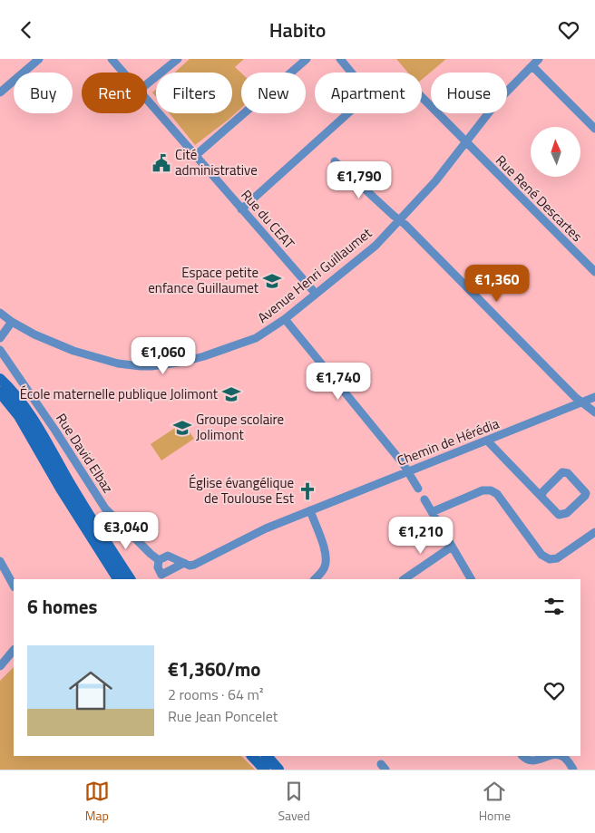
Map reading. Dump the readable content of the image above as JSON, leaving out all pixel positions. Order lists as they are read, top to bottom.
{
  "streets": {
    "street": [
      "Rue René Descartes",
      "Rue du CEAT",
      "Avenue Henri Guillaumet",
      "Chemin de Hérédia",
      "Rue David Elbaz"
    ]
  },
  "crossings": [
    ["Rue René Descartes", "Avenue Henri Guillaumet"],
    ["Rue du CEAT", "Avenue Henri Guillaumet"],
    ["Chemin de Hérédia", "Rue David Elbaz"]
  ],
  "places": {
    "public building": ["Cité administrative"],
    "school or university": ["Espace petite enfance Guillaumet", "École maternelle publique Jolimont", "Groupe scolaire Jolimont"],
    "church": ["Église évangélique de Toulouse Est"]
  },
  "north": "top",
  "page": {
    "header": "Habito",
    "chip": [
      "Buy",
      "Rent",
      "Filters",
      "New",
      "Apartment",
      "House"
    ],
    "price": [
      "€1,790",
      "€1,360",
      "€1,060",
      "€1,740",
      "€3,040",
      "€1,210"
    ],
    "heading": "6 homes",
    "list": [
      {
        "name": "€1,360/mo",
        "note": "2 rooms · 64 m² · Rue Jean Poncelet"
      }
    ],
    "tabs": ["Map", "Saved", "Home"]
  }
}
